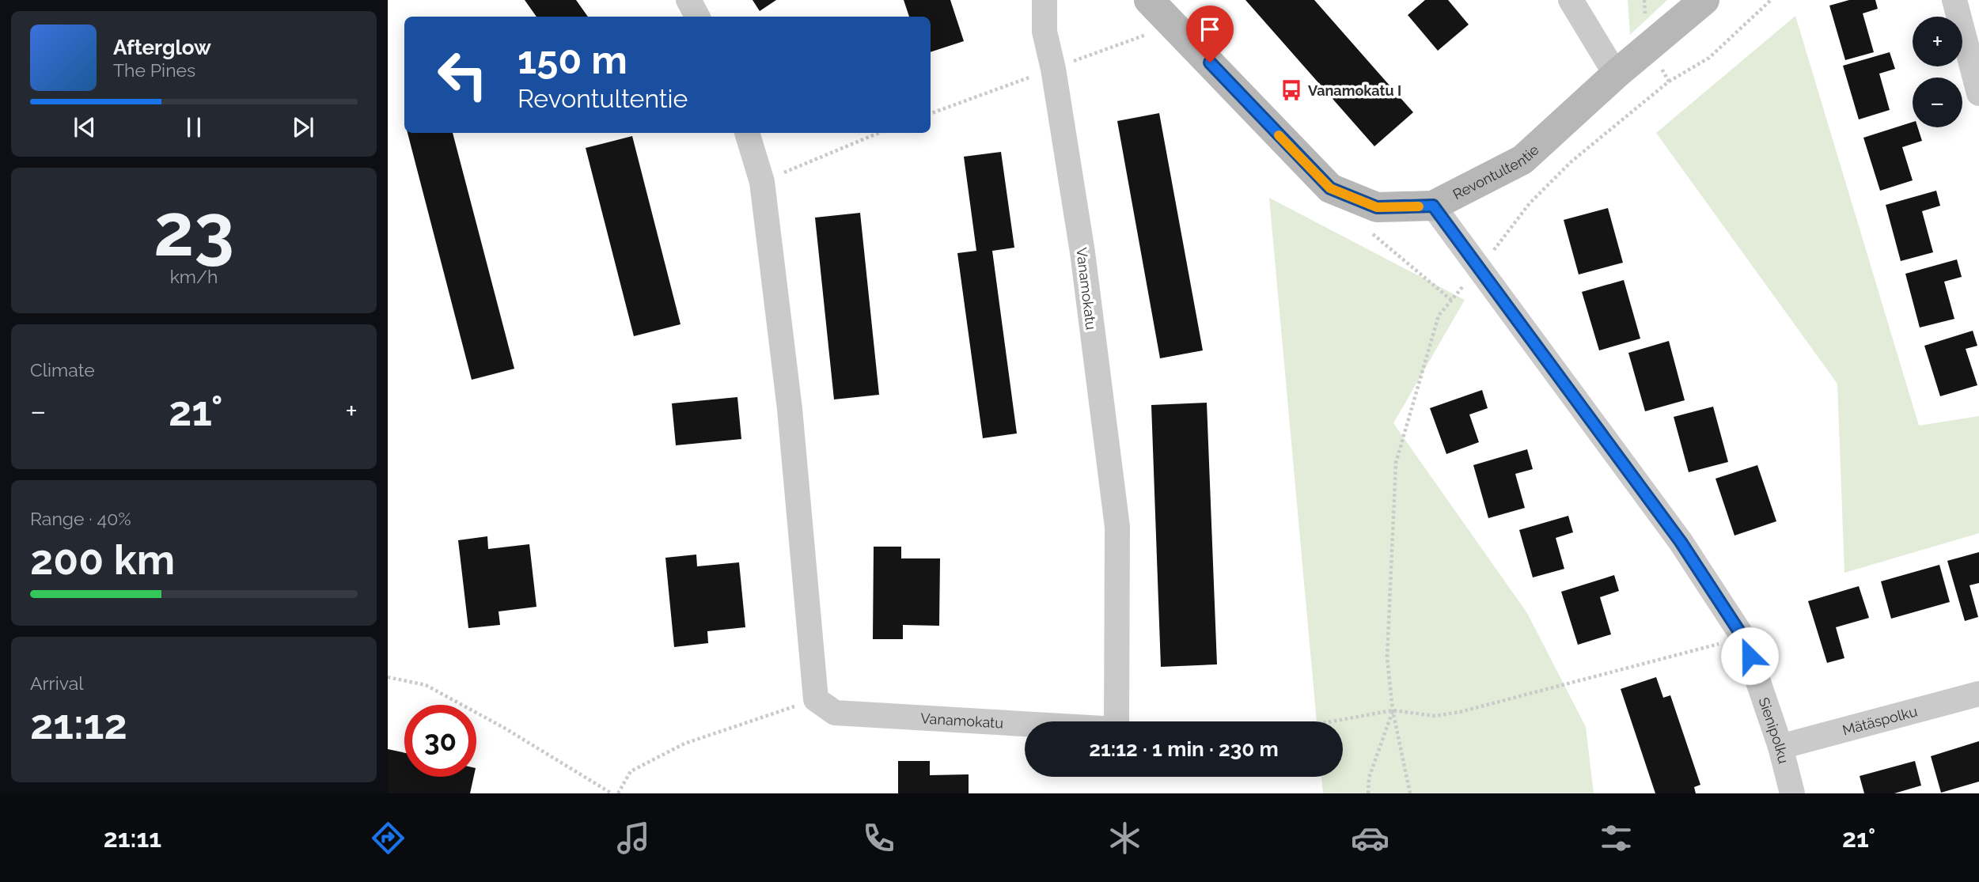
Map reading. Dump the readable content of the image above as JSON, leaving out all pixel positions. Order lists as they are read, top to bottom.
{
  "streets": {
    "street": [
      "Revontultentie",
      "Vanamokatu",
      "Mätäspolku",
      "Sienipolku"
    ]
  },
  "crossings": [
    ["Revontultentie", "Sienipolku"],
    ["Mätäspolku", "Sienipolku"]
  ],
  "places": {
    "bus stop": ["Vanamokatu I"]
  },
  "page": {
    "map_buttons": ["+", "−"],
    "turn": ["150 m", "Revontultentie"],
    "song": ["Afterglow", "The Pines"],
    "tile": [
      ["23", "km/h"],
      "Climate",
      ["Range · 40%", "200 km"],
      ["Arrival", "21:12"]
    ],
    "heat": ["−", "21°", "+"],
    "limit": "30",
    "trip": "21:12 · 1 min · 230 m",
    "tabs": ["21:11", "21°"]
  }
}
